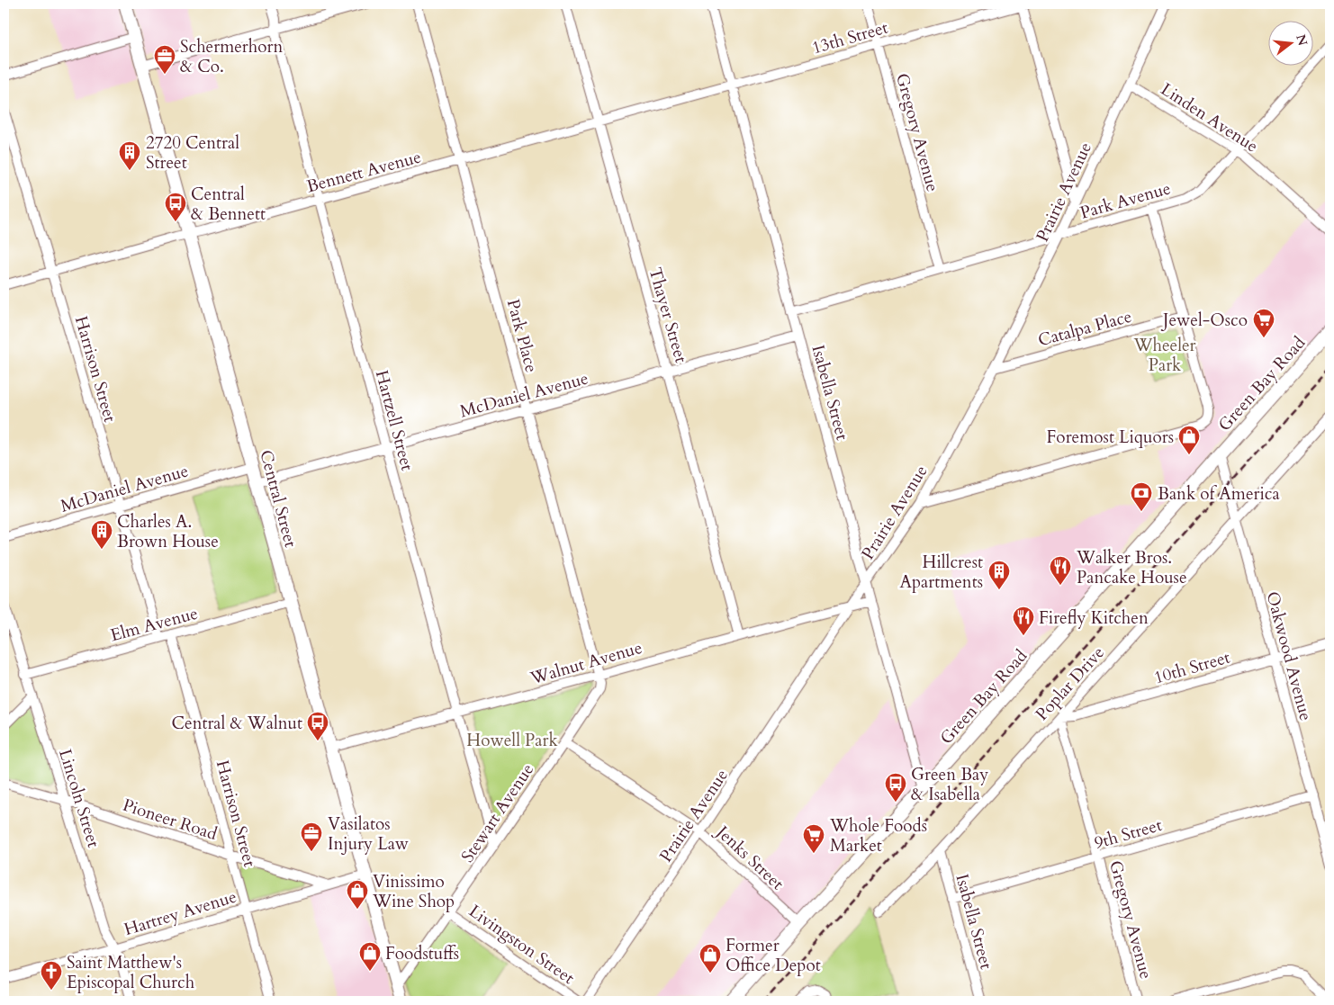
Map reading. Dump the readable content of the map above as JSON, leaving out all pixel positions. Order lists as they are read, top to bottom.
{
  "streets": {
    "main road": ["Green Bay Road", "Central Street"],
    "street": [
      "13th Street",
      "Linden Avenue",
      "Gregory Avenue",
      "Bennett Avenue",
      "Prairie Avenue",
      "Park Avenue",
      "Thayer Street",
      "Catalpa Place",
      "Park Place",
      "Harrison Street",
      "Isabella Street",
      "McDaniel Avenue",
      "Hartzell Street",
      "Elm Avenue",
      "Oakwood Avenue",
      "Walnut Avenue",
      "10th Street",
      "Poplar Drive",
      "Lincoln Street",
      "Stewart Avenue",
      "Pioneer Road",
      "9th Street",
      "Jenks Street",
      "Hartrey Avenue",
      "Livingston Street"
    ]
  },
  "crossings": [
    ["13th Street", "Gregory Avenue"],
    ["13th Street", "Bennett Avenue"],
    ["13th Street", "Isabella Street"],
    ["Linden Avenue", "Prairie Avenue"],
    ["Linden Avenue", "Park Avenue"],
    ["Gregory Avenue", "Park Avenue"],
    ["Gregory Avenue", "10th Street"],
    ["Gregory Avenue", "Poplar Drive"],
    ["Gregory Avenue", "9th Street"],
    ["Bennett Avenue", "Thayer Street"],
    ["Bennett Avenue", "Park Place"],
    ["Bennett Avenue", "Harrison Street"],
    ["Bennett Avenue", "Isabella Street"],
    ["Bennett Avenue", "Hartzell Street"],
    ["Bennett Avenue", "Central Street"],
    ["Prairie Avenue", "Park Avenue"],
    ["Prairie Avenue", "Catalpa Place"],
    ["Prairie Avenue", "Isabella Street"],
    ["Prairie Avenue", "Walnut Avenue"],
    ["Prairie Avenue", "Jenks Street"],
    ["Park Avenue", "Isabella Street"],
    ["Thayer Street", "McDaniel Avenue"],
    ["Thayer Street", "Walnut Avenue"],
    ["Park Place", "McDaniel Avenue"],
    ["Park Place", "Walnut Avenue"],
    ["Park Place", "Stewart Avenue"],
    ["Harrison Street", "McDaniel Avenue"],
    ["Harrison Street", "Elm Avenue"],
    ["Harrison Street", "Pioneer Road"],
    ["Harrison Street", "Hartrey Avenue"],
    ["Green Bay Road", "Isabella Street"],
    ["Green Bay Road", "Oakwood Avenue"],
    ["Green Bay Road", "Jenks Street"],
    ["Isabella Street", "McDaniel Avenue"],
    ["Isabella Street", "Walnut Avenue"],
    ["Isabella Street", "Poplar Drive"],
    ["Isabella Street", "9th Street"],
    ["McDaniel Avenue", "Hartzell Street"],
    ["McDaniel Avenue", "Central Street"],
    ["Hartzell Street", "Walnut Avenue"],
    ["Hartzell Street", "Stewart Avenue"],
    ["Central Street", "Elm Avenue"],
    ["Central Street", "Walnut Avenue"],
    ["Central Street", "Stewart Avenue"],
    ["Central Street", "Hartrey Avenue"],
    ["Elm Avenue", "Lincoln Street"],
    ["Oakwood Avenue", "10th Street"],
    ["Oakwood Avenue", "Poplar Drive"],
    ["Oakwood Avenue", "9th Street"],
    ["Walnut Avenue", "Stewart Avenue"],
    ["10th Street", "Poplar Drive"],
    ["Lincoln Street", "Pioneer Road"],
    ["Lincoln Street", "Hartrey Avenue"],
    ["Stewart Avenue", "Jenks Street"],
    ["Stewart Avenue", "Livingston Street"],
    ["Pioneer Road", "Hartrey Avenue"]
  ],
  "parks": ["Wheeler Park", "Howell Park"],
  "places": {
    "office": ["Schermerhorn & Co.", "Vasilatos Injury Law"],
    "building": ["2720 Central Street", "Charles A. Brown House", "Hillcrest Apartments"],
    "bus stop": ["Central & Bennett", "Central & Walnut", "Green Bay & Isabella"],
    "supermarket": ["Jewel-Osco", "Whole Foods Market"],
    "shop": [
      "Foremost Liquors",
      "Vinissimo Wine Shop",
      "Foodstuffs",
      "Former Office Depot"
    ],
    "bank": ["Bank of America"],
    "restaurant": ["Walker Bros. Pancake House", "Firefly Kitchen"],
    "church": ["Saint Matthew's Episcopal Church"]
  },
  "north": "right"
}
